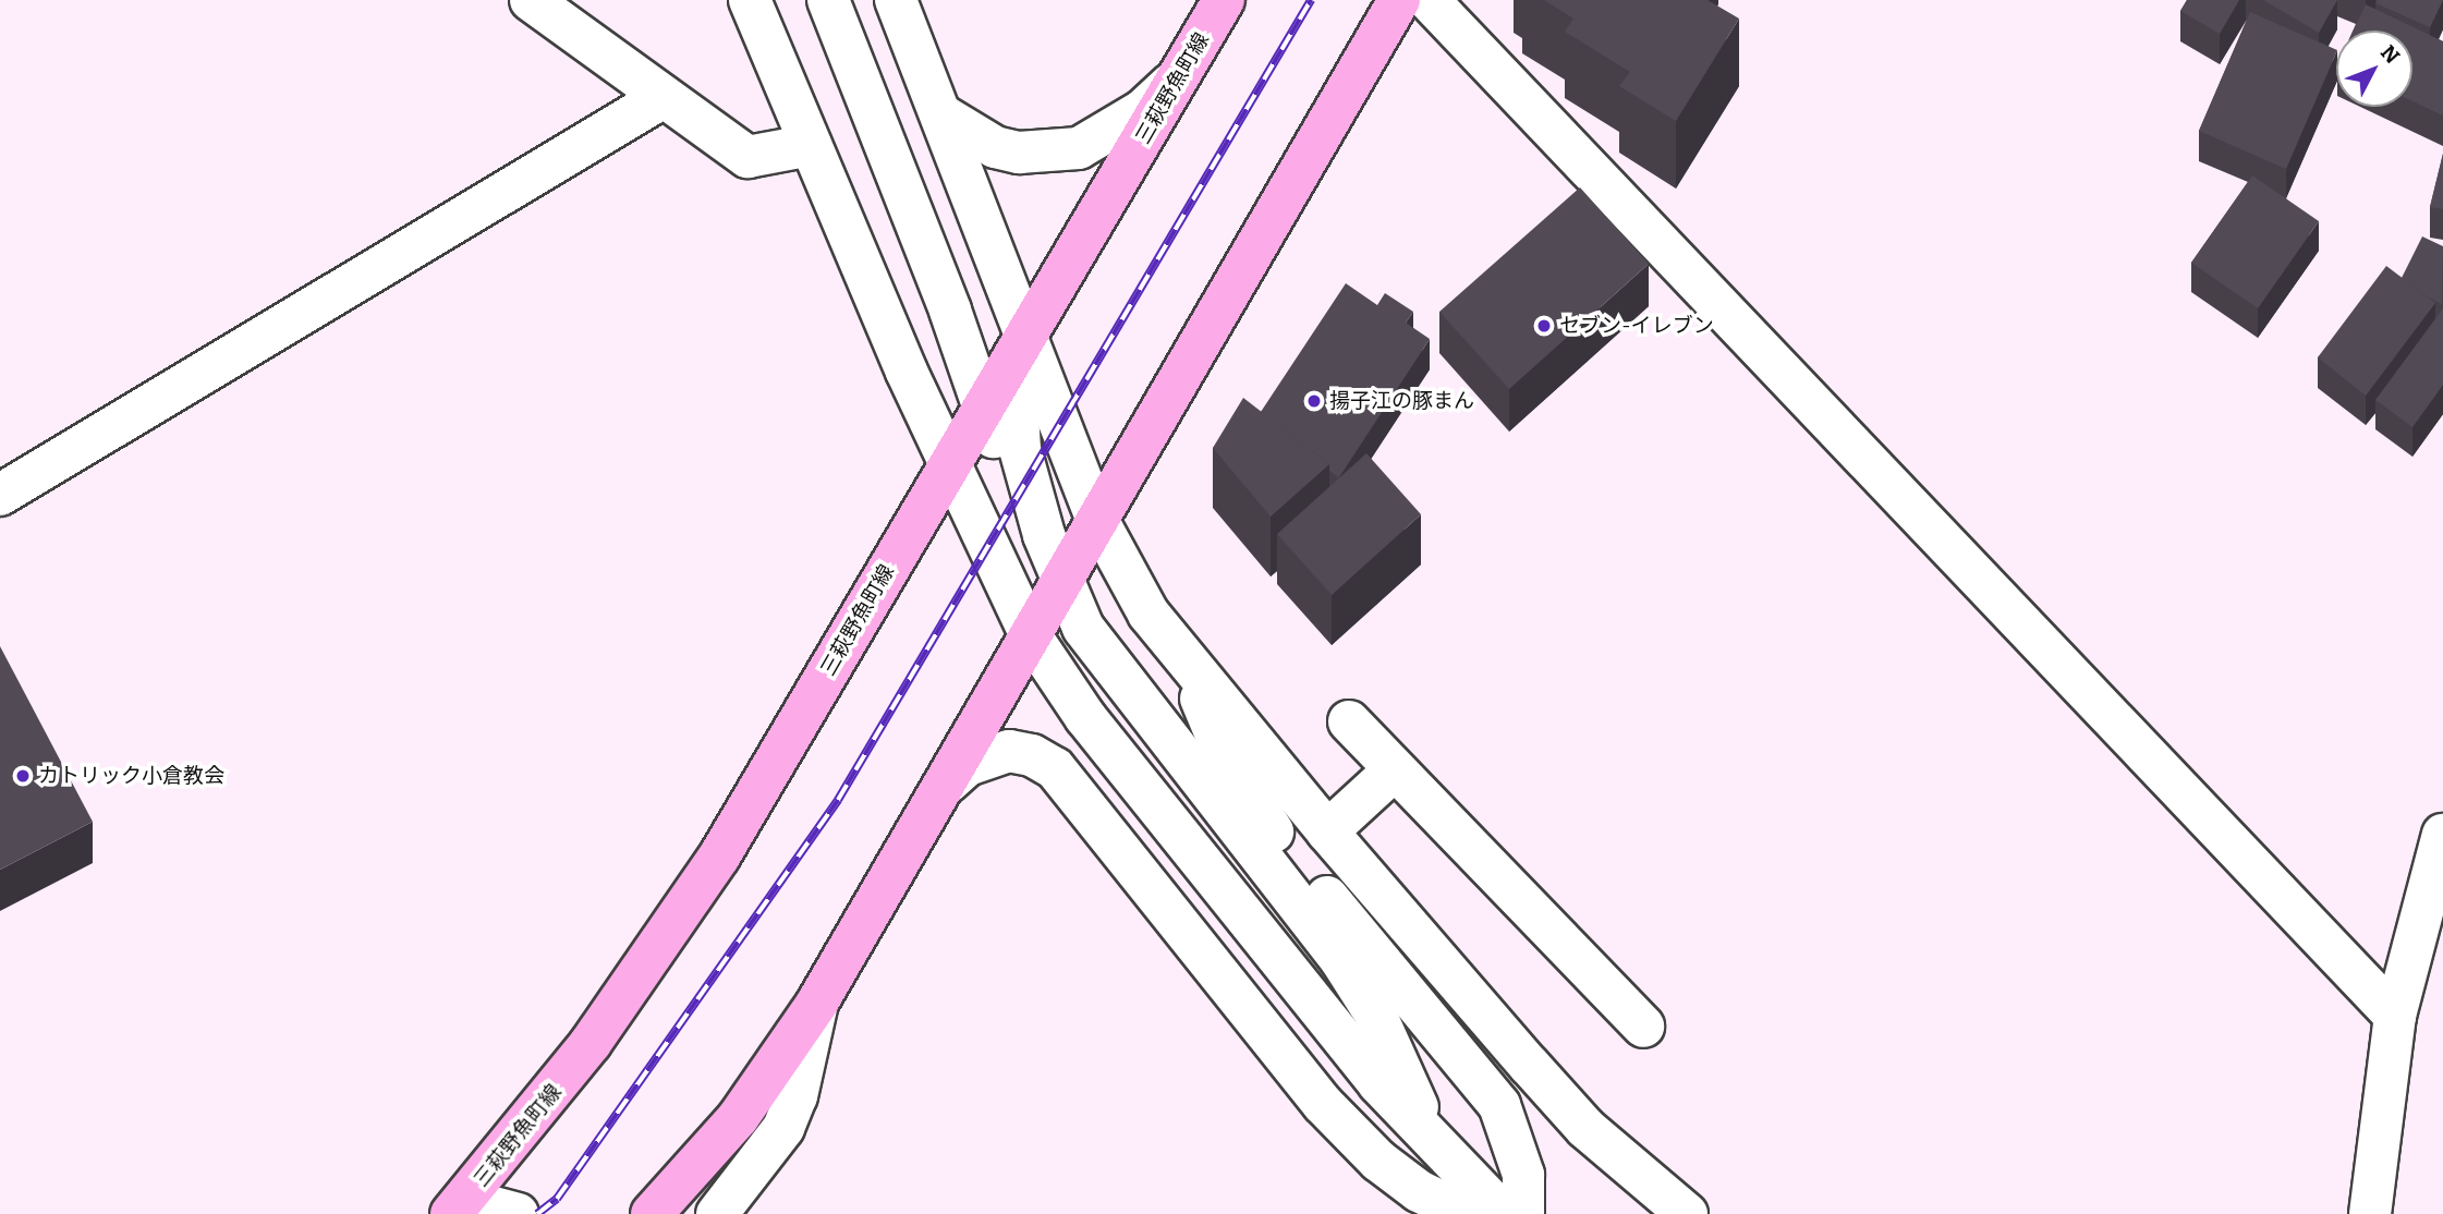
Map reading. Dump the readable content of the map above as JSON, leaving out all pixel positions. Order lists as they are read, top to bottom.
{
  "streets": {
    "main road": ["三萩野魚町線"]
  },
  "places": ["セブン-イレブン", "揚子江の豚まん", "カトリック小倉教会"],
  "north": "top right"
}
